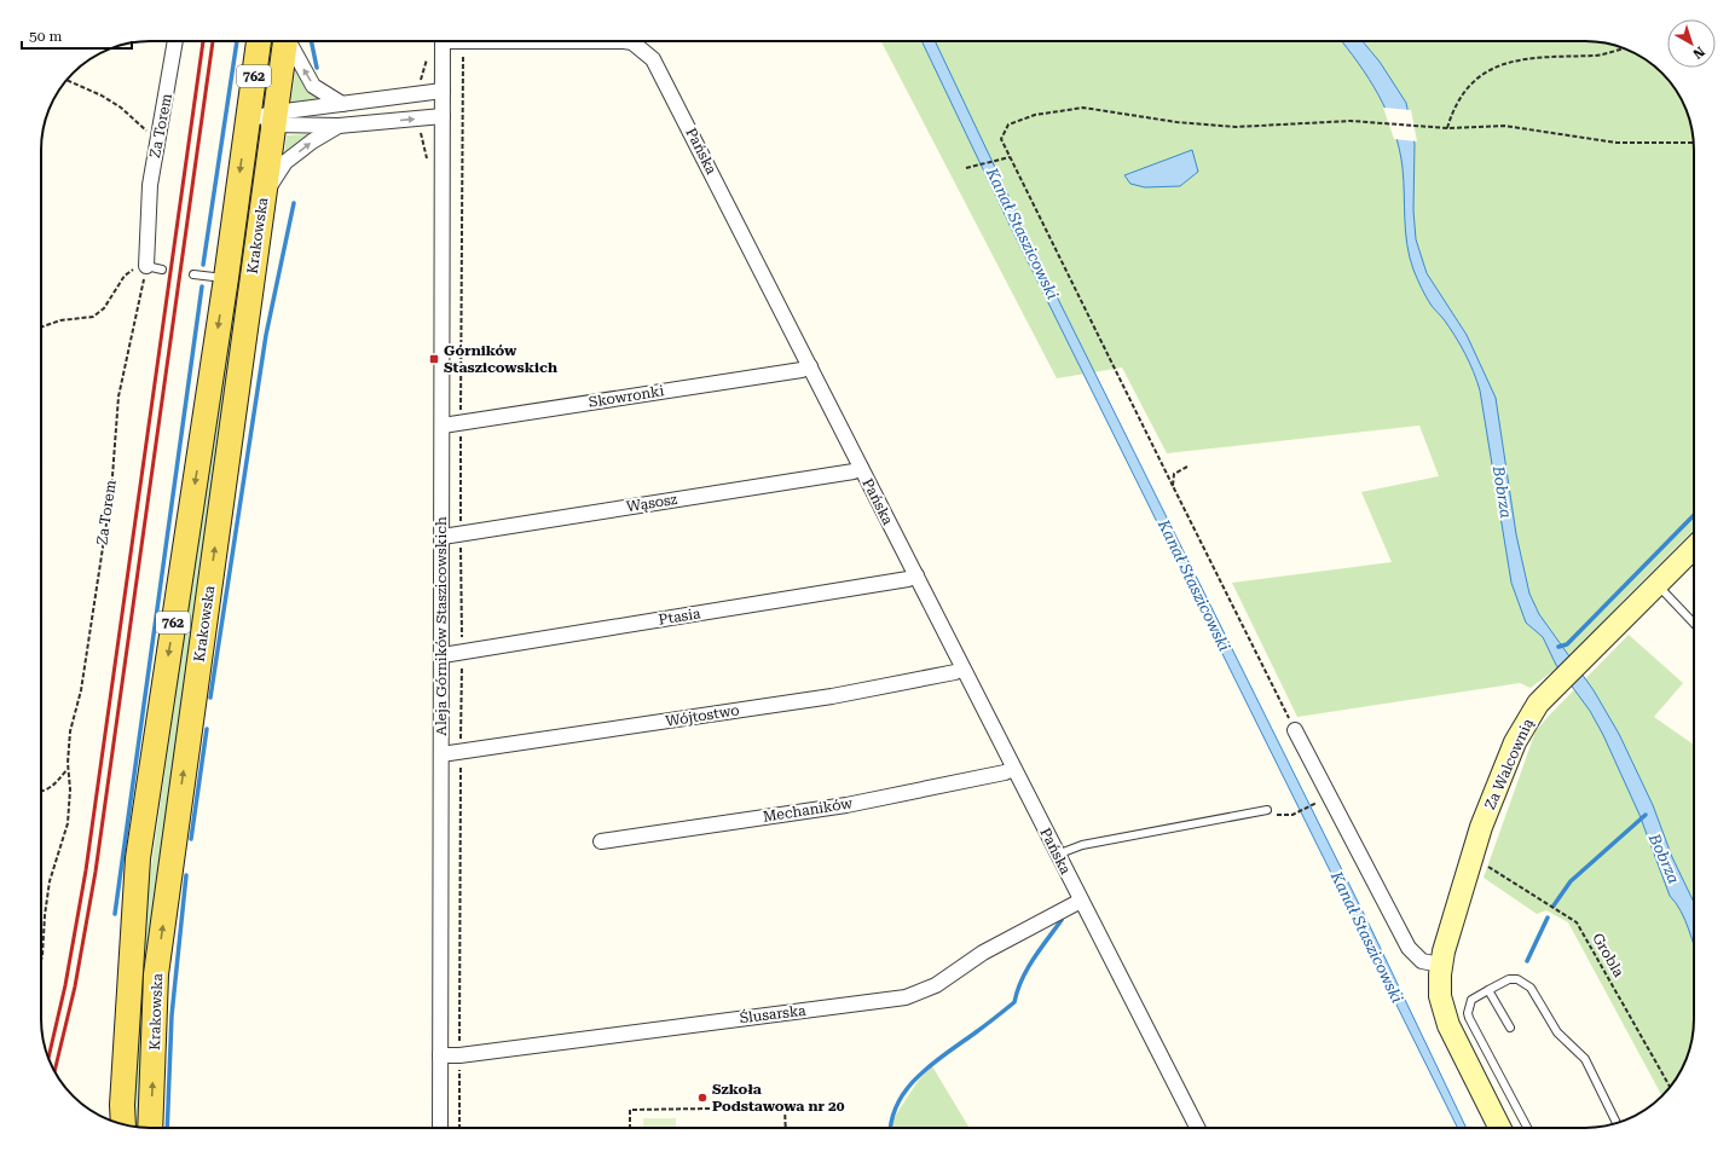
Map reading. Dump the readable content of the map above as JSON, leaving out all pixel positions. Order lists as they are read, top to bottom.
{
  "streets": {
    "main road": ["762", "Krakowska", "Za Walcownią"],
    "street": [
      "Za Torem",
      "Pańska",
      "Skowronki",
      "Wąsosz",
      "Ptasia",
      "Aleja Górników Staszicowskich",
      "Wójtostwo",
      "Mechaników",
      "Ślusarska"
    ],
    "path": ["Grobla"]
  },
  "crossings": [
    ["Pańska", "Skowronki"],
    ["Pańska", "Wąsosz"],
    ["Pańska", "Ptasia"],
    ["Pańska", "Wójtostwo"],
    ["Pańska", "Mechaników"],
    ["Pańska", "Ślusarska"],
    ["Skowronki", "Aleja Górników Staszicowskich"],
    ["Wąsosz", "Aleja Górników Staszicowskich"],
    ["Ptasia", "Aleja Górników Staszicowskich"],
    ["Aleja Górników Staszicowskich", "Wójtostwo"],
    ["Aleja Górników Staszicowskich", "Ślusarska"]
  ],
  "water": ["Kanał Staszicowski", "Bobrza"],
  "places": {
    "transit": ["Górników Staszicowskich"],
    "other": ["Szkoła Podstawowa nr 20"]
  },
  "scale_bar": "50 m",
  "north": "bottom right"
}
